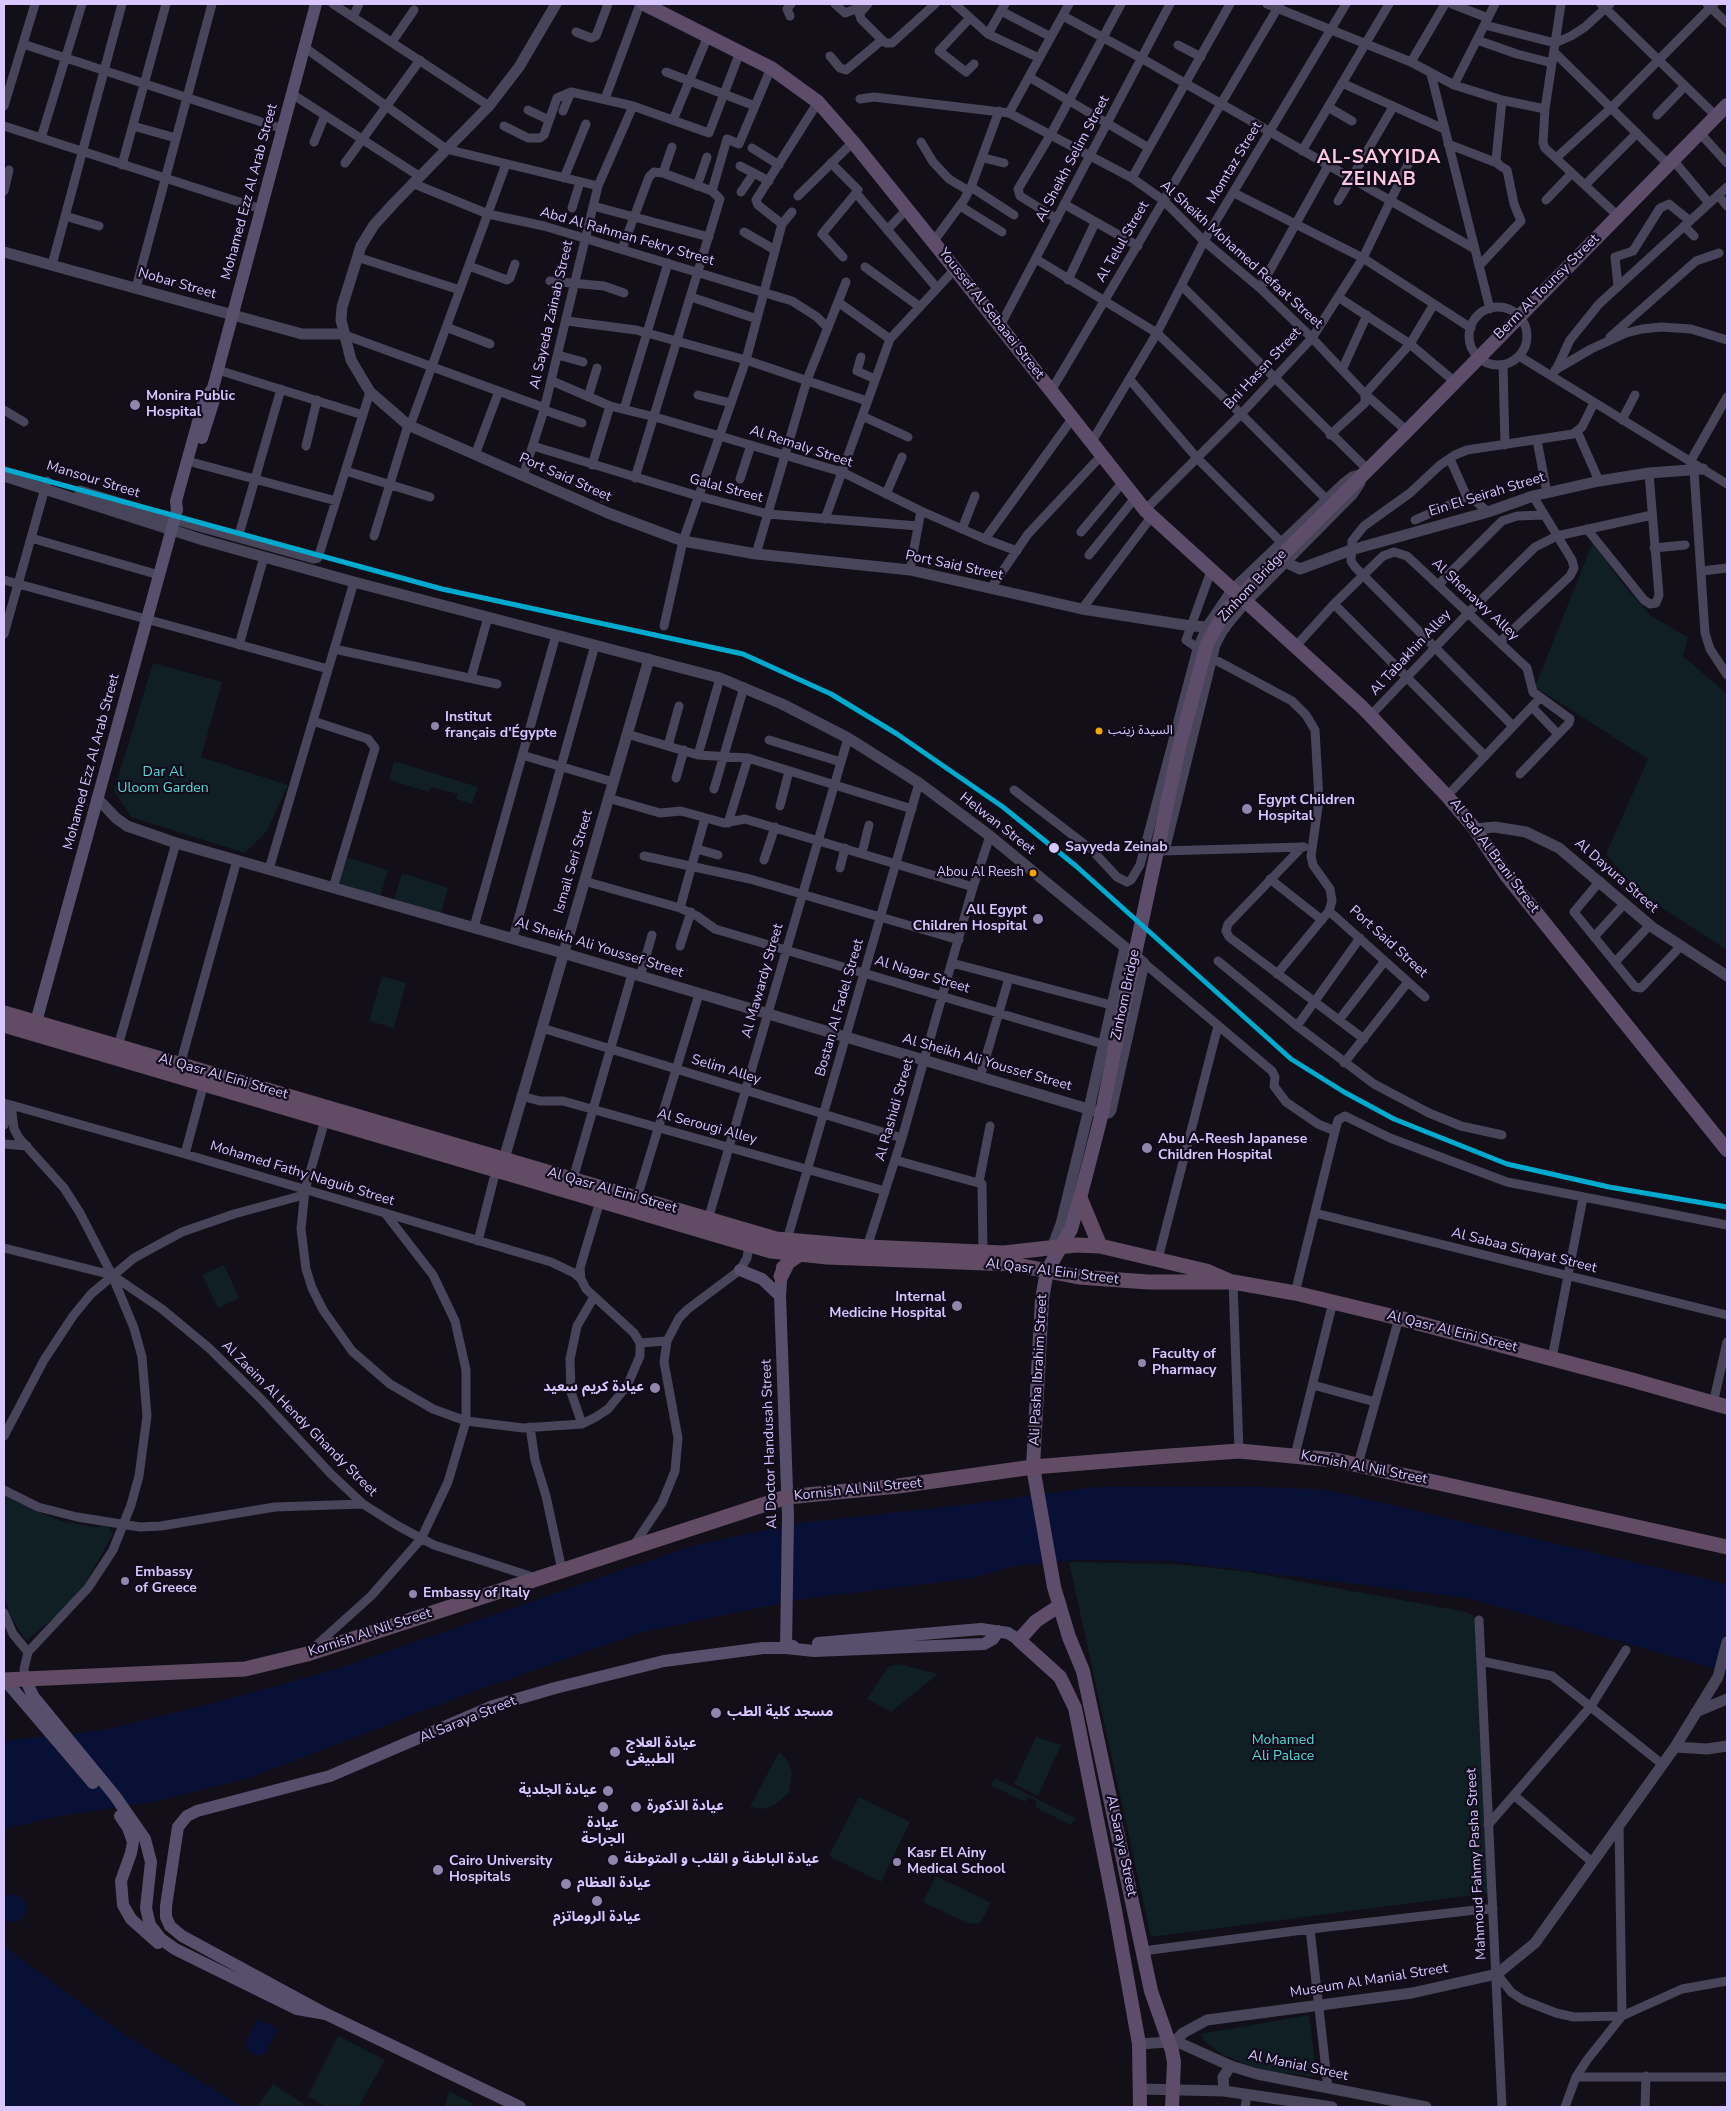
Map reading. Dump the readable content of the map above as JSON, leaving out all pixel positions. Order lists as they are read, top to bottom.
{
  "streets": {
    "highway": ["Al Qasr Al Eini Street", "Kornish Al Nil Street"],
    "main road": [
      "Mohamed Ezz Al Arab Street",
      "Berm Al Tounsy Street",
      "Youssef Al Sebaaei Street",
      "Zinhom Bridge",
      "Al Sad Al Brani Street",
      "Ali Pasha Ibrahim Street",
      "Al Doctor Handusah Street",
      "Al Saraya Street"
    ],
    "street": [
      "Al Sheikh Selim Street",
      "Momtaz Street",
      "Abd Al Rahman Fekry Street",
      "Al Telul Street",
      "Al Sheikh Mohamed Refaat Street",
      "Nobar Street",
      "Al Sayeda Zainab Street",
      "Bni Hassn Street",
      "Al Remaly Street",
      "Port Said Street",
      "Mansour Street",
      "Galal Street",
      "Ein El Seirah Street",
      "Al Shenawy Alley",
      "Al Tabakhin Alley",
      "Helwan Street",
      "Ismail Seri Street",
      "Al Dayura Street",
      "Al Sheikh Ali Youssef Street",
      "Al Nagar Street",
      "Al Mawardy Street",
      "Bostan Al Fadel Street",
      "Selim Alley",
      "Al Rashidi Street",
      "Al Serougi Alley",
      "Mohamed Fathy Naguib Street",
      "Al Sabaa Siqayat Street",
      "Al Zaeim Al Hendy Ghandy Street",
      "Mahmoud Fahmy Pasha Street",
      "Museum Al Manial Street",
      "Al Manial Street"
    ]
  },
  "crossings": [
    ["Al Sheikh Selim Street", "Al Sheikh Mohamed Refaat Street"],
    ["Al Sheikh Selim Street", "Youssef Al Sebaaei Street"],
    ["Momtaz Street", "Al Sheikh Mohamed Refaat Street"],
    ["Momtaz Street", "Youssef Al Sebaaei Street"],
    ["Mohamed Ezz Al Arab Street", "Abd Al Rahman Fekry Street"],
    ["Mohamed Ezz Al Arab Street", "Nobar Street"],
    ["Mohamed Ezz Al Arab Street", "Mansour Street"],
    ["Mohamed Ezz Al Arab Street", "Helwan Street"],
    ["Mohamed Ezz Al Arab Street", "Al Sheikh Ali Youssef Street"],
    ["Mohamed Ezz Al Arab Street", "Al Qasr Al Eini Street"],
    ["Abd Al Rahman Fekry Street", "Al Sayeda Zainab Street"],
    ["Abd Al Rahman Fekry Street", "Port Said Street"],
    ["Al Telul Street", "Al Sheikh Mohamed Refaat Street"],
    ["Al Telul Street", "Youssef Al Sebaaei Street"],
    ["Al Sheikh Mohamed Refaat Street", "Berm Al Tounsy Street"],
    ["Al Sheikh Mohamed Refaat Street", "Bni Hassn Street"],
    ["Nobar Street", "Port Said Street"],
    ["Berm Al Tounsy Street", "Youssef Al Sebaaei Street"],
    ["Berm Al Tounsy Street", "Port Said Street"],
    ["Berm Al Tounsy Street", "Ein El Seirah Street"],
    ["Berm Al Tounsy Street", "Zinhom Bridge"],
    ["Berm Al Tounsy Street", "Al Sad Al Brani Street"],
    ["Youssef Al Sebaaei Street", "Bni Hassn Street"],
    ["Youssef Al Sebaaei Street", "Al Sad Al Brani Street"],
    ["Al Sayeda Zainab Street", "Al Remaly Street"],
    ["Al Sayeda Zainab Street", "Port Said Street"],
    ["Al Sayeda Zainab Street", "Galal Street"],
    ["Bni Hassn Street", "Port Said Street"],
    ["Mansour Street", "Helwan Street"],
    ["Zinhom Bridge", "Al Nagar Street"],
    ["Zinhom Bridge", "Ali Pasha Ibrahim Street"],
    ["Al Shenawy Alley", "Al Tabakhin Alley"],
    ["Al Shenawy Alley", "Al Sad Al Brani Street"],
    ["Al Tabakhin Alley", "Al Sad Al Brani Street"],
    ["Helwan Street", "Ismail Seri Street"],
    ["Helwan Street", "Al Mawardy Street"],
    ["Helwan Street", "Bostan Al Fadel Street"],
    ["Helwan Street", "Al Rashidi Street"],
    ["Helwan Street", "Ali Pasha Ibrahim Street"],
    ["Al Sad Al Brani Street", "Al Dayura Street"],
    ["Ismail Seri Street", "Al Sheikh Ali Youssef Street"],
    ["Ismail Seri Street", "Al Nagar Street"],
    ["Ismail Seri Street", "Selim Alley"],
    ["Ismail Seri Street", "Al Qasr Al Eini Street"],
    ["Ismail Seri Street", "Al Serougi Alley"],
    ["Al Sheikh Ali Youssef Street", "Al Mawardy Street"],
    ["Al Sheikh Ali Youssef Street", "Bostan Al Fadel Street"],
    ["Al Sheikh Ali Youssef Street", "Al Rashidi Street"],
    ["Al Sheikh Ali Youssef Street", "Ali Pasha Ibrahim Street"],
    ["Al Nagar Street", "Al Mawardy Street"],
    ["Al Nagar Street", "Bostan Al Fadel Street"],
    ["Al Nagar Street", "Al Rashidi Street"],
    ["Al Nagar Street", "Ali Pasha Ibrahim Street"],
    ["Al Mawardy Street", "Selim Alley"],
    ["Al Mawardy Street", "Al Qasr Al Eini Street"],
    ["Al Mawardy Street", "Al Serougi Alley"],
    ["Bostan Al Fadel Street", "Selim Alley"],
    ["Bostan Al Fadel Street", "Al Qasr Al Eini Street"],
    ["Bostan Al Fadel Street", "Al Serougi Alley"],
    ["Bostan Al Fadel Street", "Al Doctor Handusah Street"],
    ["Selim Alley", "Al Rashidi Street"],
    ["Al Qasr Al Eini Street", "Al Rashidi Street"],
    ["Al Qasr Al Eini Street", "Ali Pasha Ibrahim Street"],
    ["Al Qasr Al Eini Street", "Al Doctor Handusah Street"],
    ["Al Rashidi Street", "Al Serougi Alley"],
    ["Ali Pasha Ibrahim Street", "Kornish Al Nil Street"],
    ["Ali Pasha Ibrahim Street", "Al Saraya Street"],
    ["Al Zaeim Al Hendy Ghandy Street", "Kornish Al Nil Street"],
    ["Al Doctor Handusah Street", "Kornish Al Nil Street"],
    ["Al Doctor Handusah Street", "Al Saraya Street"],
    ["Al Saraya Street", "Museum Al Manial Street"],
    ["Al Saraya Street", "Al Manial Street"],
    ["Mahmoud Fahmy Pasha Street", "Museum Al Manial Street"],
    ["Museum Al Manial Street", "Al Manial Street"]
  ],
  "districts": ["AL-SAYYIDA ZEINAB"],
  "parks": ["Dar Al Uloom Garden", "Mohamed Ali Palace"],
  "places": [
    "Monira Public Hospital",
    "Institut français d'Égypte",
    "السيدة زينب",
    "Egypt Children Hospital",
    "Sayyeda Zeinab",
    "Abou Al Reesh",
    "All Egypt Children Hospital",
    "Abu A-Reesh Japanese Children Hospital",
    "Internal Medicine Hospital",
    "Faculty of Pharmacy",
    "عيادة كريم سعيد",
    "Embassy of Greece",
    "Embassy of Italy",
    "مسجد كلية الطب",
    "عيادة العلاج الطبيغى",
    "عيادة الجلدية",
    "عيادة الجراحة",
    "عيادة الذكورة",
    "عيادة الباطنة و القلب و المتوطنة",
    "Kasr El Ainy Medical School",
    "Cairo University Hospitals",
    "عيادة العظام",
    "عيادة الروماتزم"
  ]
}
